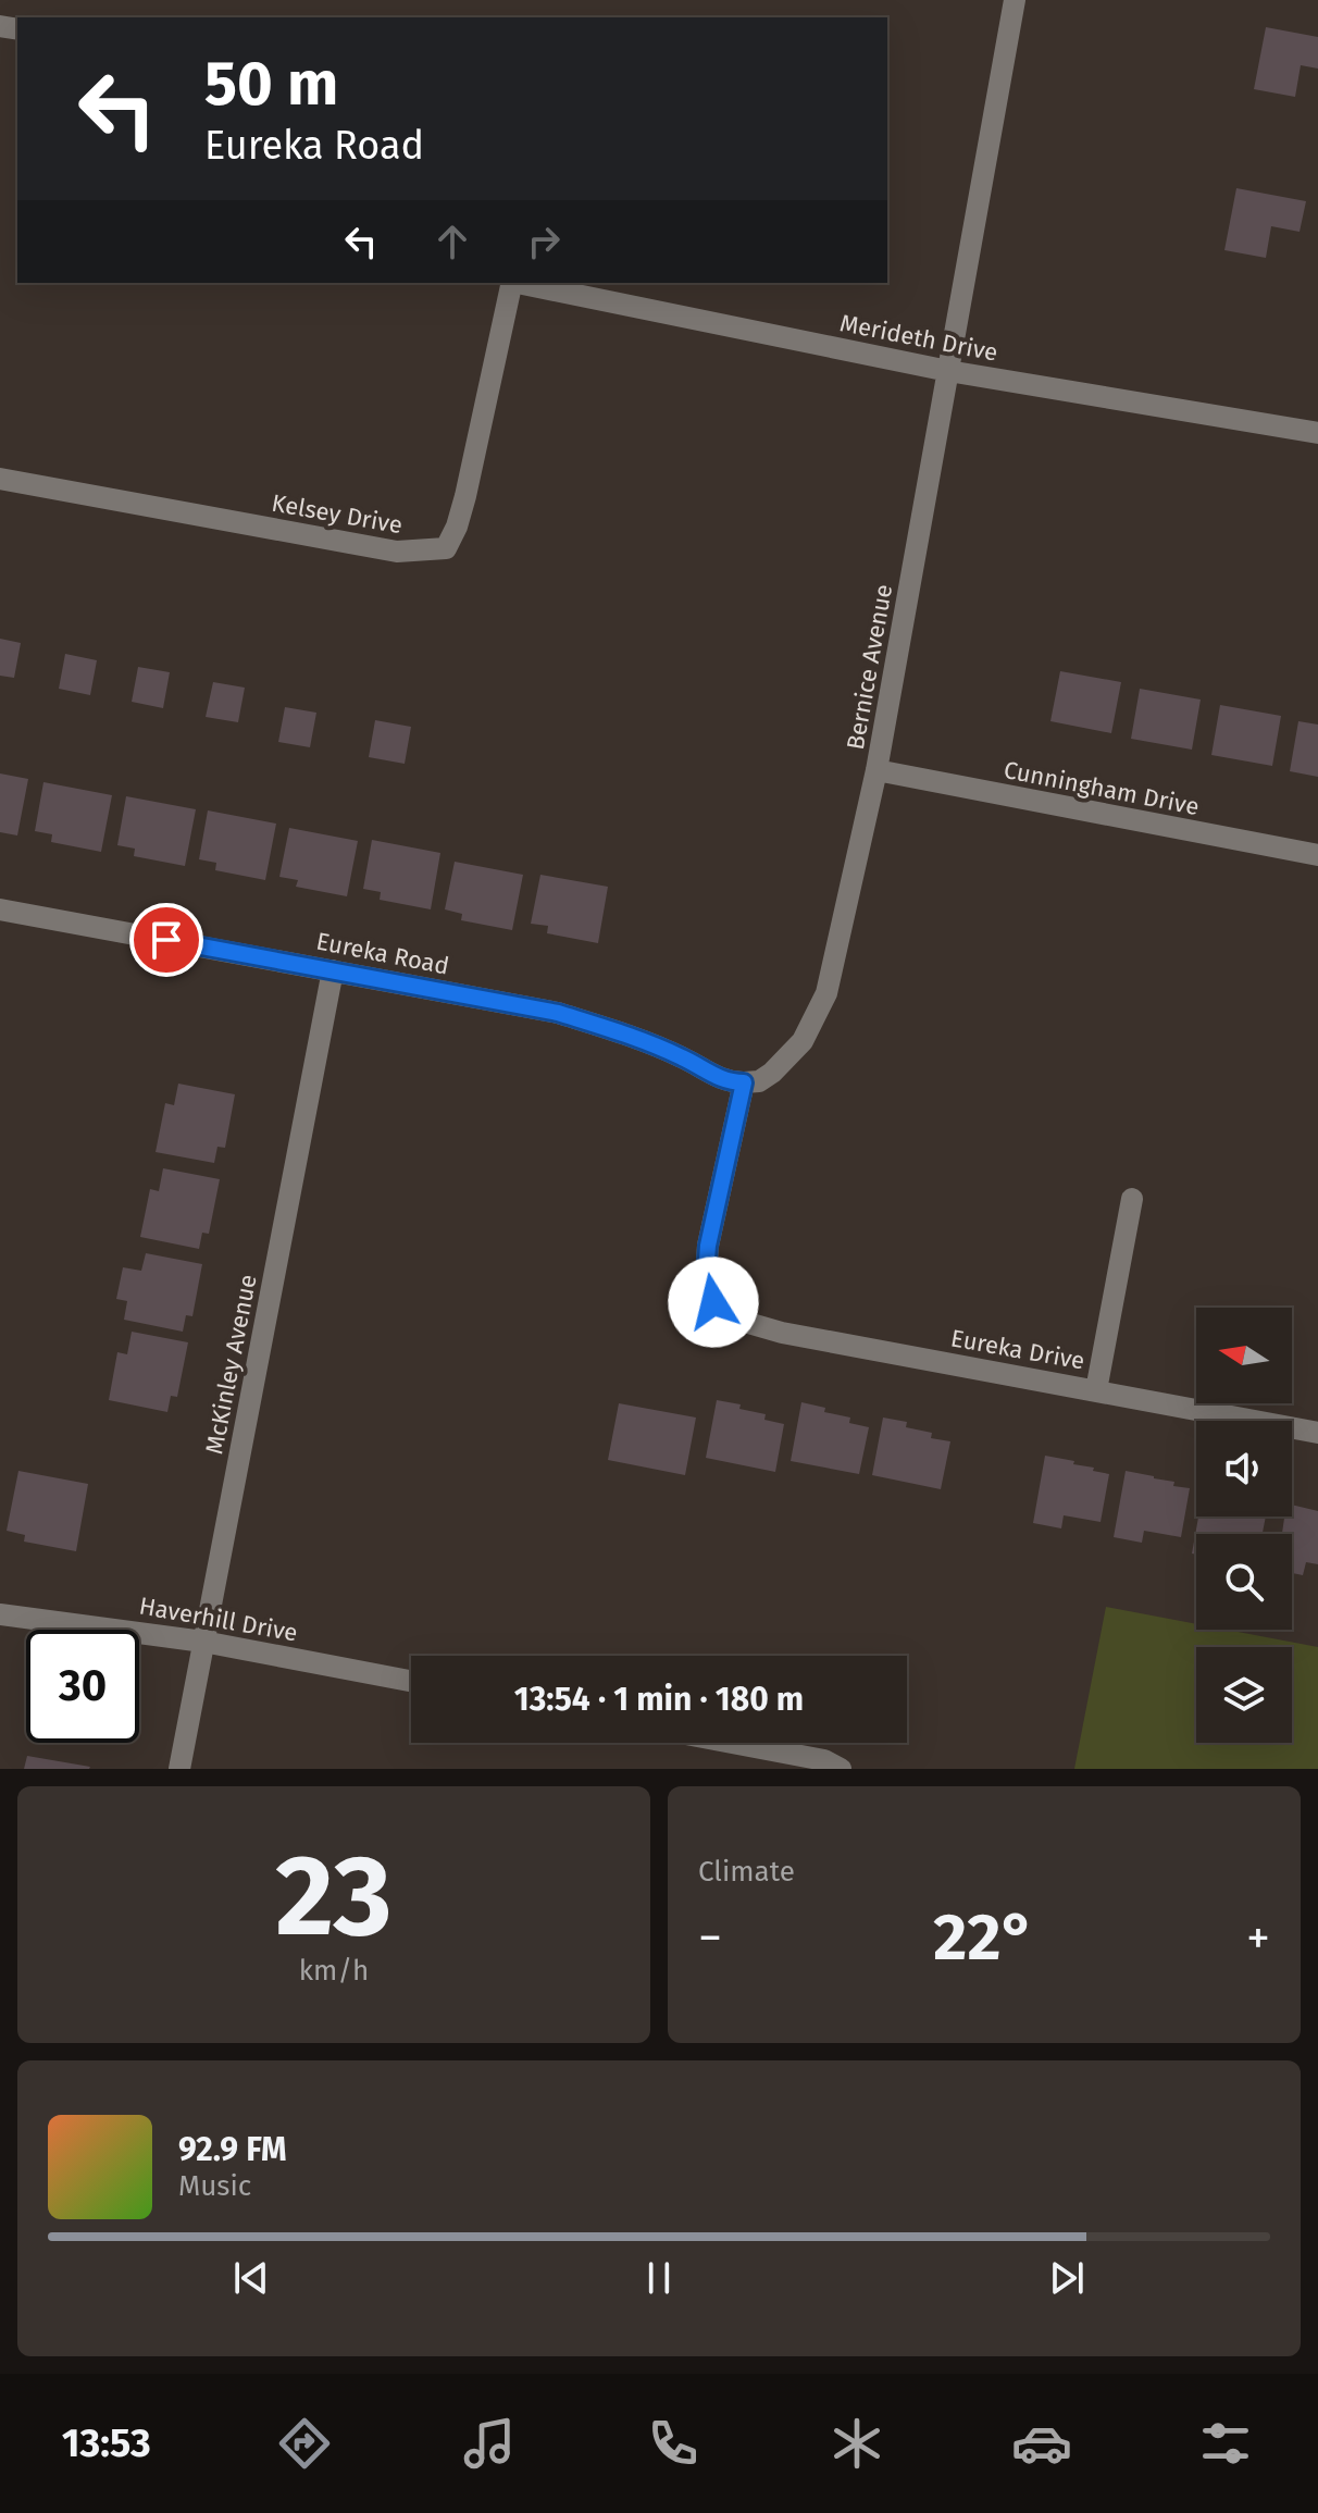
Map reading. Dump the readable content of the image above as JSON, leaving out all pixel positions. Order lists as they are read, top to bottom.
{
  "streets": {
    "street": [
      "Merideth Drive",
      "Kelsey Drive",
      "Bernice Avenue",
      "Cunningham Drive",
      "Eureka Road",
      "Eureka Drive",
      "McKinley Avenue",
      "Haverhill Drive"
    ]
  },
  "crossings": [
    ["Merideth Drive", "Bernice Avenue"],
    ["Bernice Avenue", "Cunningham Drive"],
    ["Bernice Avenue", "Eureka Road"],
    ["Bernice Avenue", "Eureka Drive"],
    ["Eureka Road", "Eureka Drive"],
    ["Eureka Road", "McKinley Avenue"],
    ["McKinley Avenue", "Haverhill Drive"]
  ],
  "north": "left",
  "page": {
    "turn": ["50 m", "Eureka Road"],
    "limit": "30",
    "trip": "13:54 · 1 min · 180 m",
    "tile": [
      ["23", "km/h"],
      "Climate"
    ],
    "heat": ["−", "22°", "+"],
    "song": ["92.9 FM", "Music"],
    "tabs": "13:53"
  }
}
